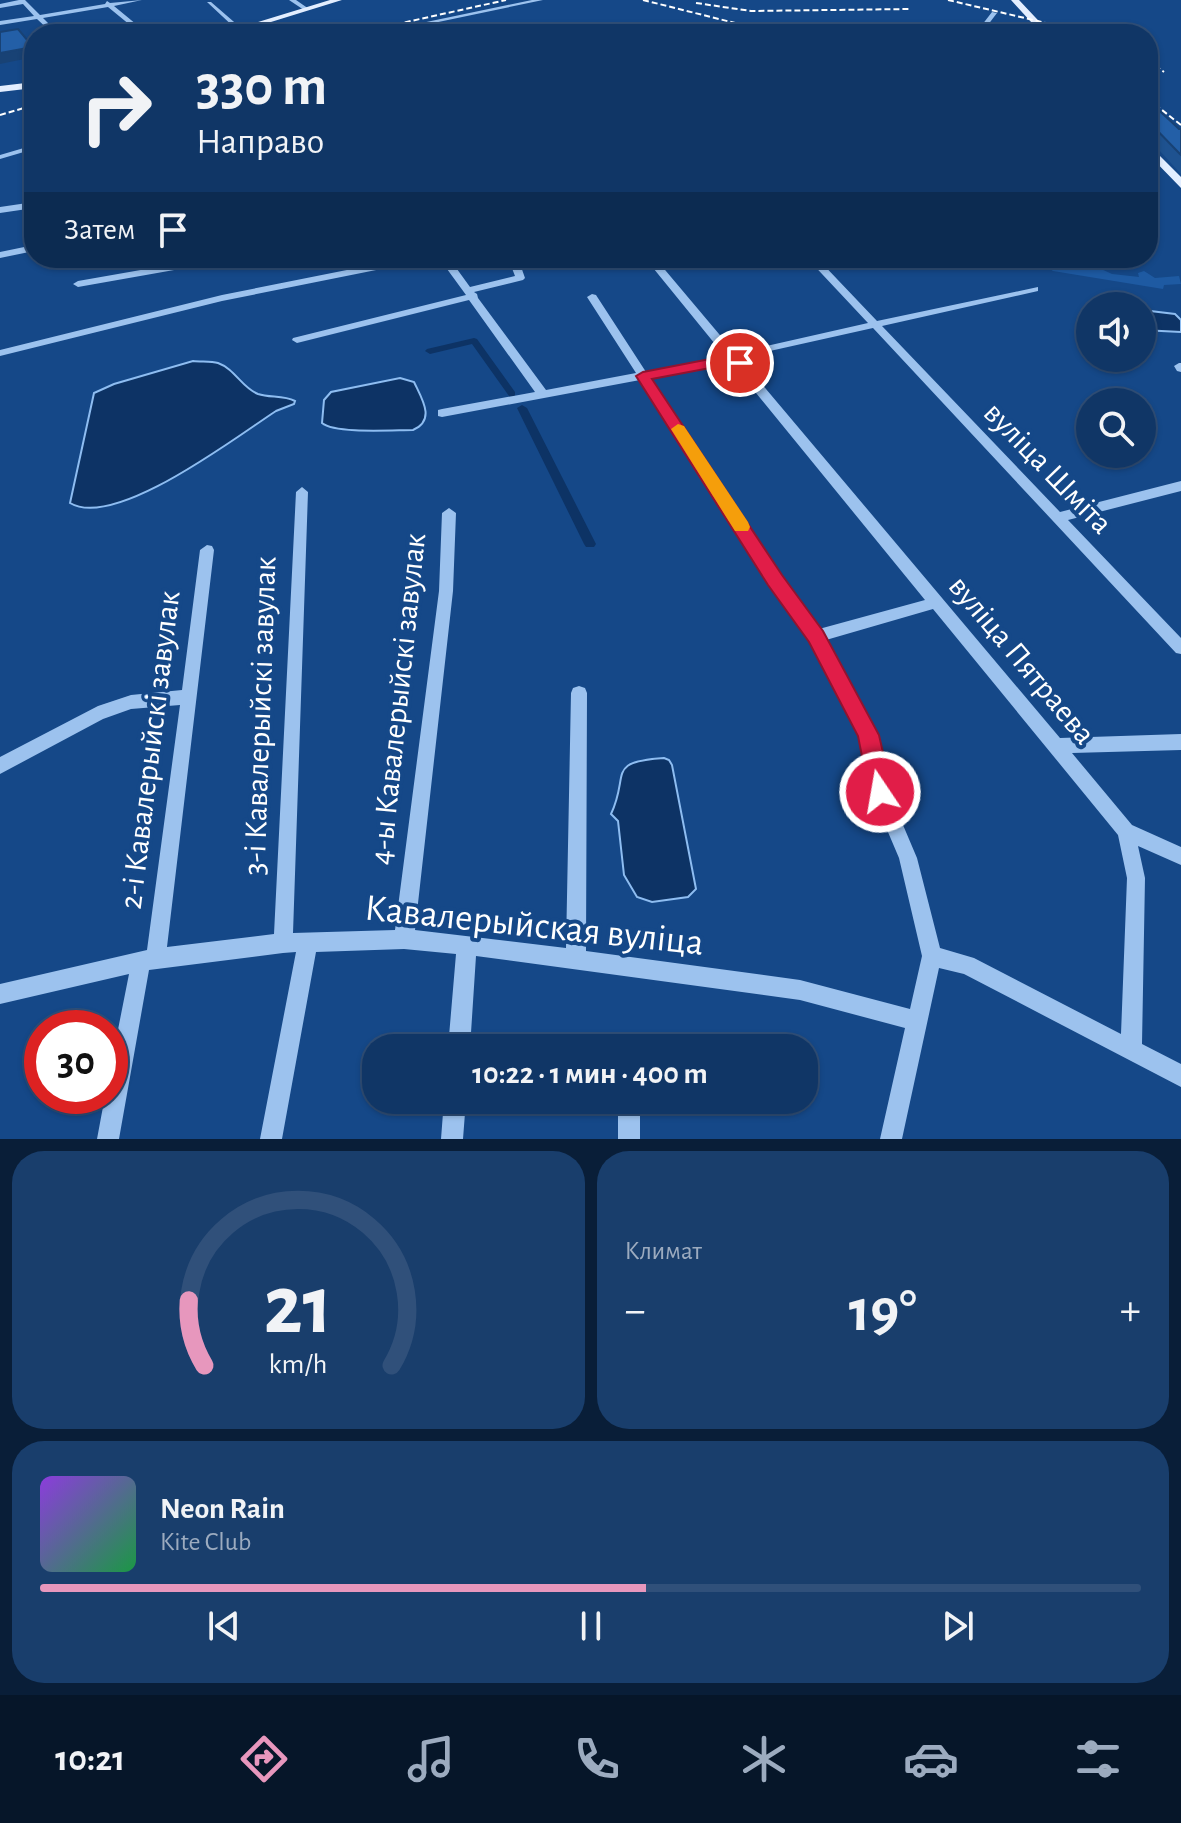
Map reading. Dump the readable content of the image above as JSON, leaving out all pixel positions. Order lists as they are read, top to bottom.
{
  "streets": {
    "street": [
      "вуліца Шміта",
      "вуліца Пятраева",
      "4-ы Кавалерыйскі завулак",
      "3-і Кавалерыйскі завулак",
      "2-і Кавалерыйскі завулак",
      "Кавалерыйская вуліца"
    ]
  },
  "crossings": [
    ["4-ы Кавалерыйскі завулак", "Кавалерыйская вуліца"],
    ["3-і Кавалерыйскі завулак", "Кавалерыйская вуліца"],
    ["2-і Кавалерыйскі завулак", "Кавалерыйская вуліца"]
  ],
  "page": {
    "turn": ["330 m", "Направо"],
    "then": "Затем",
    "limit": "30",
    "trip": "10:22 · 1 мин · 400 m",
    "tile": "Климат",
    "heat": ["−", "19°", "+"],
    "song": ["Neon Rain", "Kite Club"],
    "tabs": "10:21",
    "gauge": ["21", "km/h"]
  }
}
